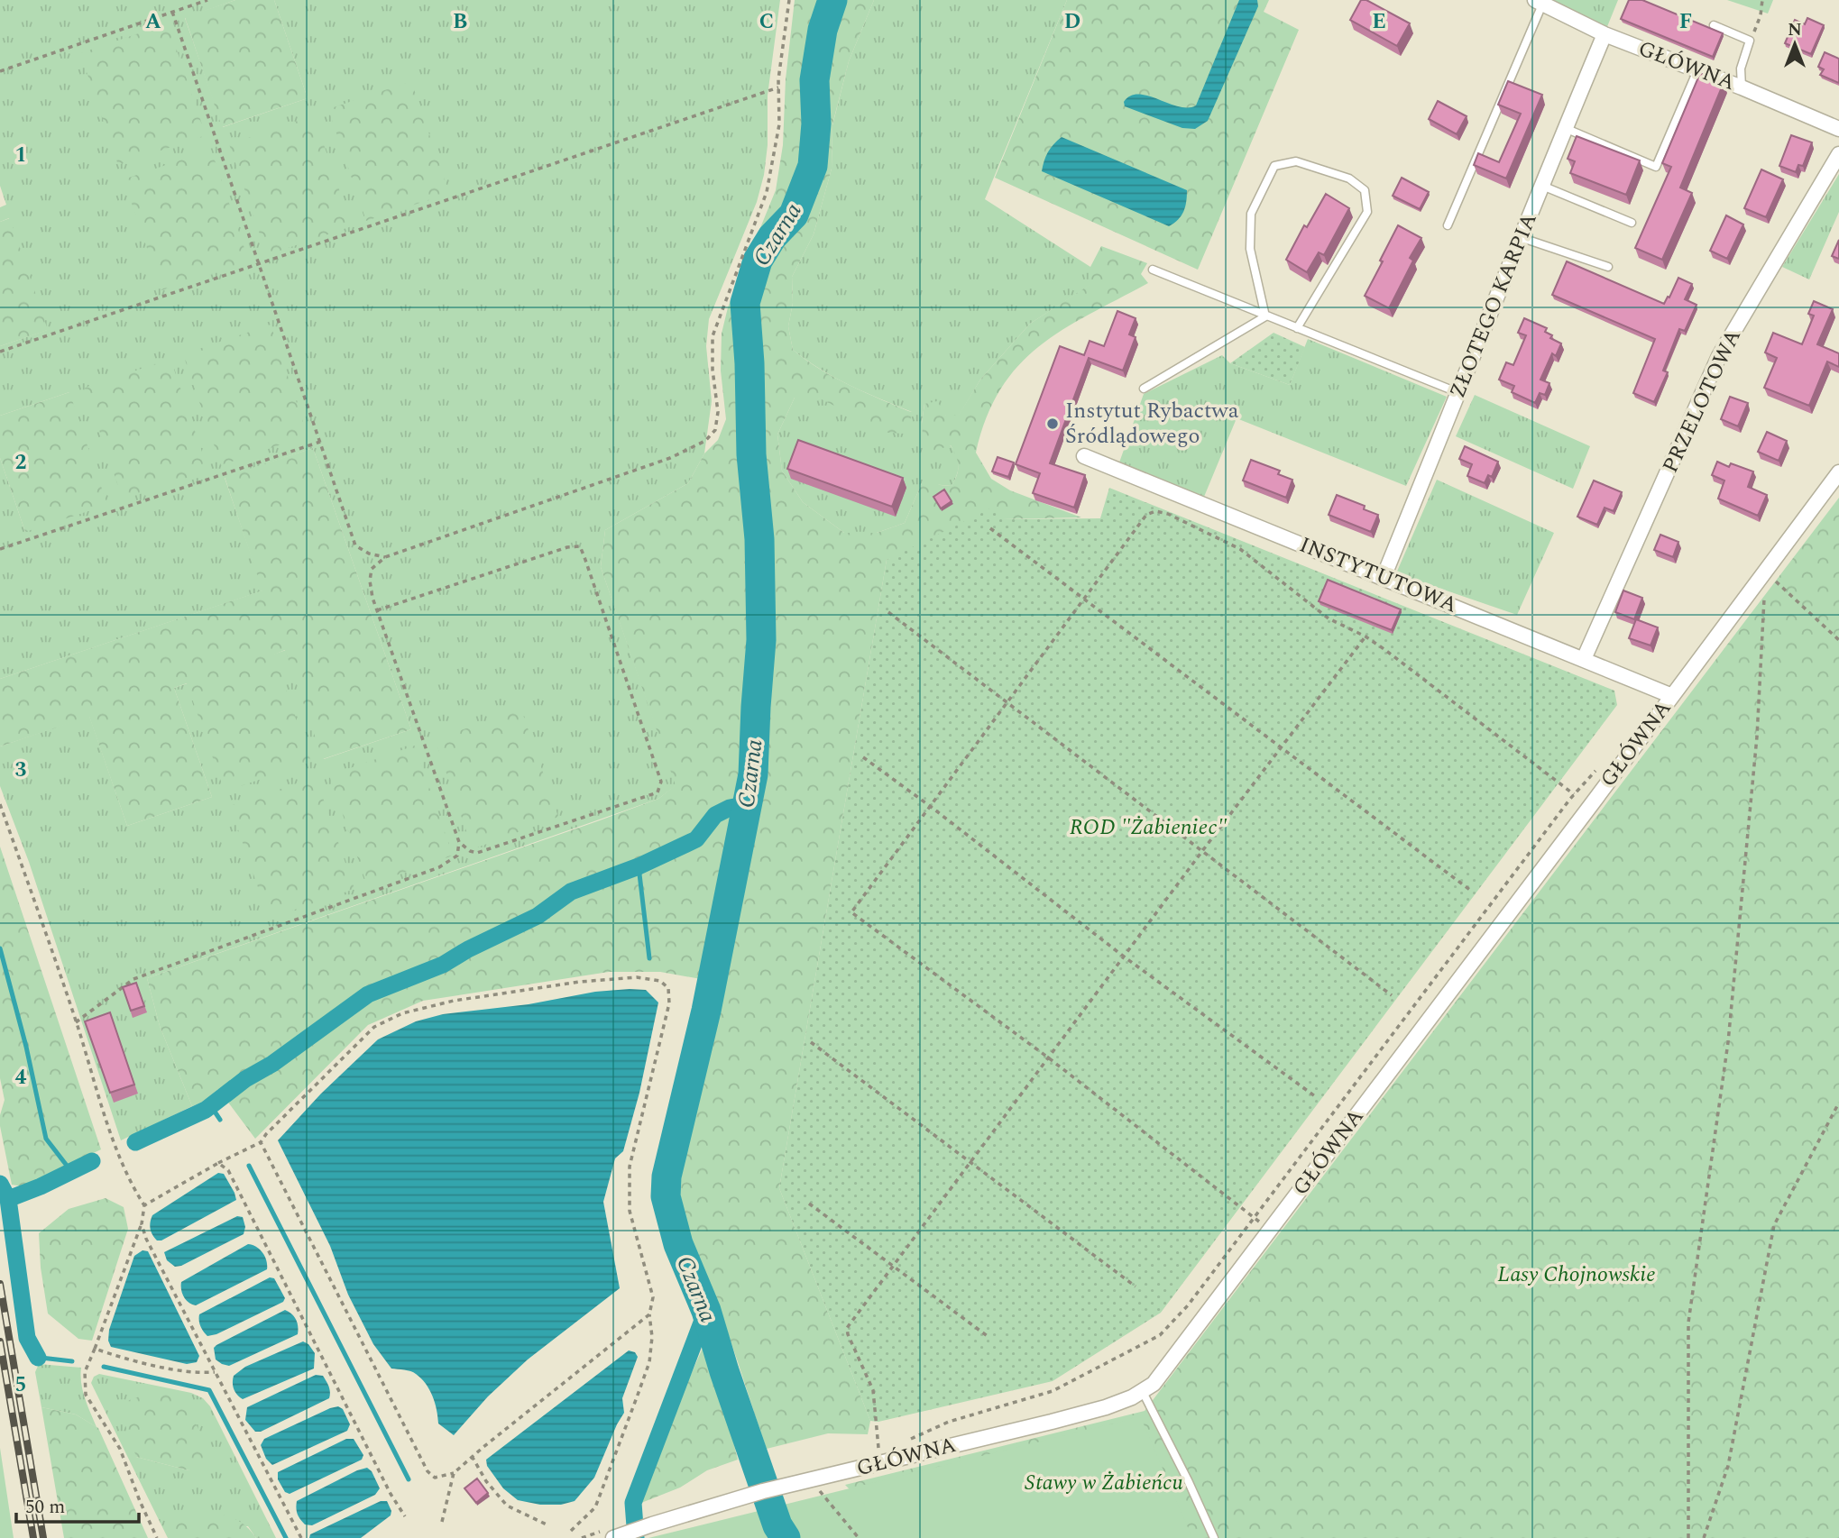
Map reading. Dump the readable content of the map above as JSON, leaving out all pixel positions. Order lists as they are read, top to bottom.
{
  "streets": {
    "street": [
      "GŁÓWNA",
      "ZŁOTEGO KARPIA",
      "PRZELOTOWA",
      "INSTYTUTOWA"
    ]
  },
  "crossings": [
    ["GŁÓWNA", "ZŁOTEGO KARPIA"],
    ["GŁÓWNA", "INSTYTUTOWA"],
    ["ZŁOTEGO KARPIA", "INSTYTUTOWA"],
    ["PRZELOTOWA", "INSTYTUTOWA"]
  ],
  "water": ["Czarna"],
  "parks": ["ROD \"Żabieniec\"", "Lasy Chojnowskie", "Stawy w Żabieńcu"],
  "places": ["Instytut Rybactwa Śródlądowego"],
  "scale_bar": "50 m",
  "north": "top",
  "grid": {
    "columns": [
      "A",
      "B",
      "C",
      "D",
      "E",
      "F"
    ],
    "rows": [
      "1",
      "2",
      "3",
      "4",
      "5"
    ]
  }
}
